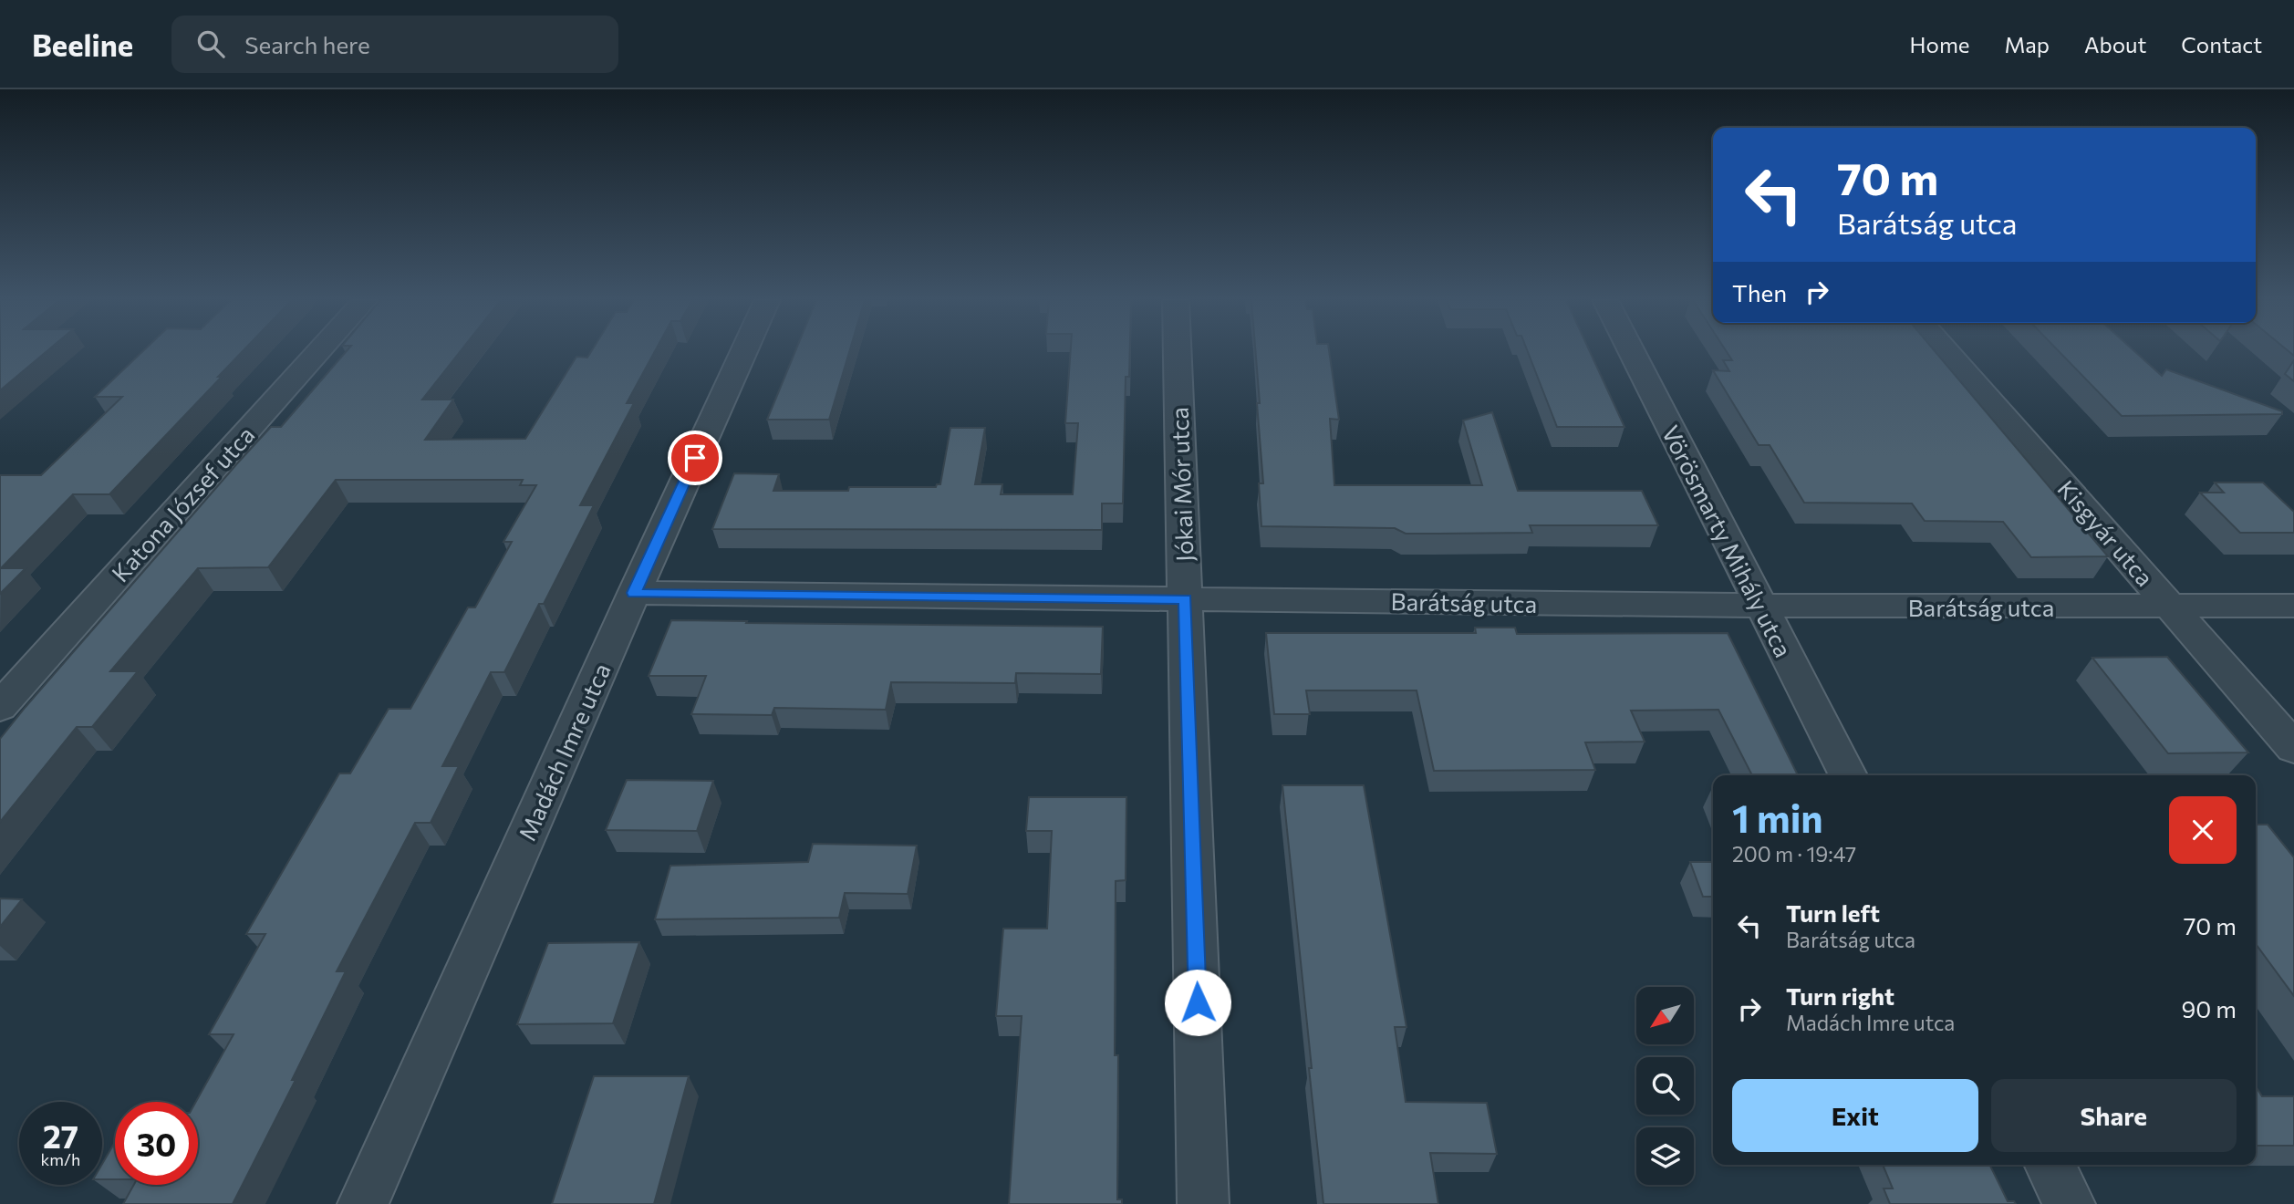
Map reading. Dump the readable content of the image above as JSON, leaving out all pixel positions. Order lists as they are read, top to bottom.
{
  "streets": {
    "street": [
      "Jókai Mór utca",
      "Katona József utca",
      "Kisgyár utca",
      "Vörösmarty Mihály utca",
      "Barátság utca",
      "Madách Imre utca"
    ]
  },
  "crossings": [
    ["Jókai Mór utca", "Barátság utca"],
    ["Kisgyár utca", "Barátság utca"],
    ["Vörösmarty Mihály utca", "Barátság utca"],
    ["Barátság utca", "Madách Imre utca"]
  ],
  "north": "bottom left",
  "page": {
    "header": "Beeline",
    "search": "Search here",
    "nav": [
      "Home",
      "Map",
      "About",
      "Contact"
    ],
    "turn": ["70 m", "Barátság utca"],
    "then": "Then",
    "heading": ["1 min", "200 m · 19:47"],
    "list": [
      {
        "name": "Turn left",
        "note": "Barátság utca",
        "value": "70 m"
      },
      {
        "name": "Turn right",
        "note": "Madách Imre utca",
        "value": "90 m"
      }
    ],
    "buttons": ["Exit", "Share"],
    "speed": "27 km/h",
    "limit": "30"
  }
}
